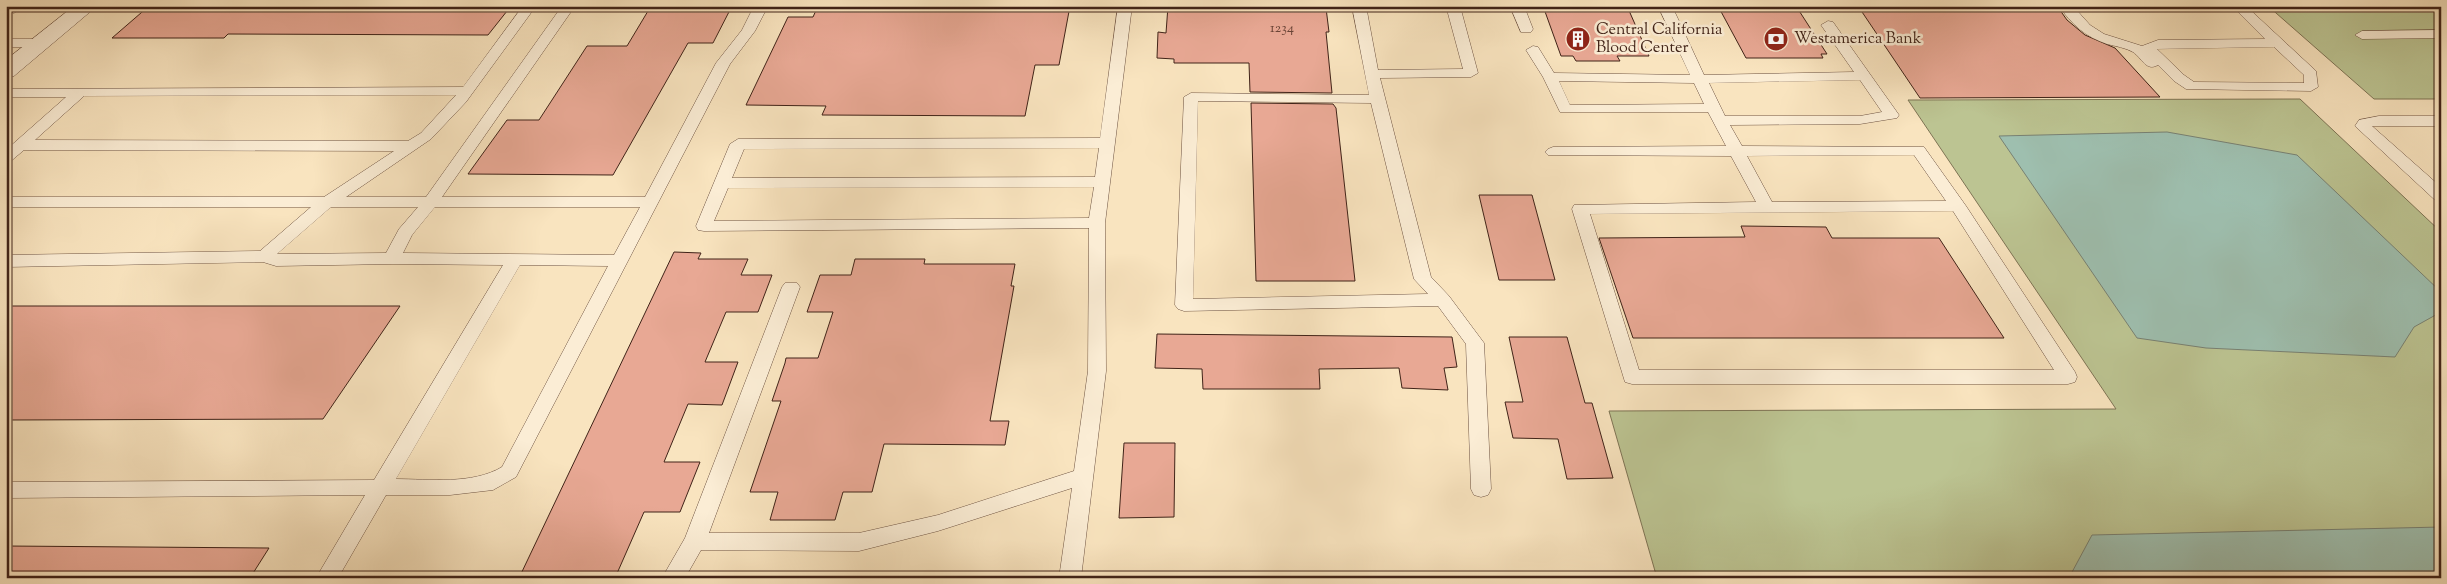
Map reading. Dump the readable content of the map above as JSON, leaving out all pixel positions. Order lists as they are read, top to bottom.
{
  "places": {
    "building": ["Central California Blood Center"],
    "bank": ["Westamerica Bank"]
  },
  "house_numbers": ["1234"]
}
